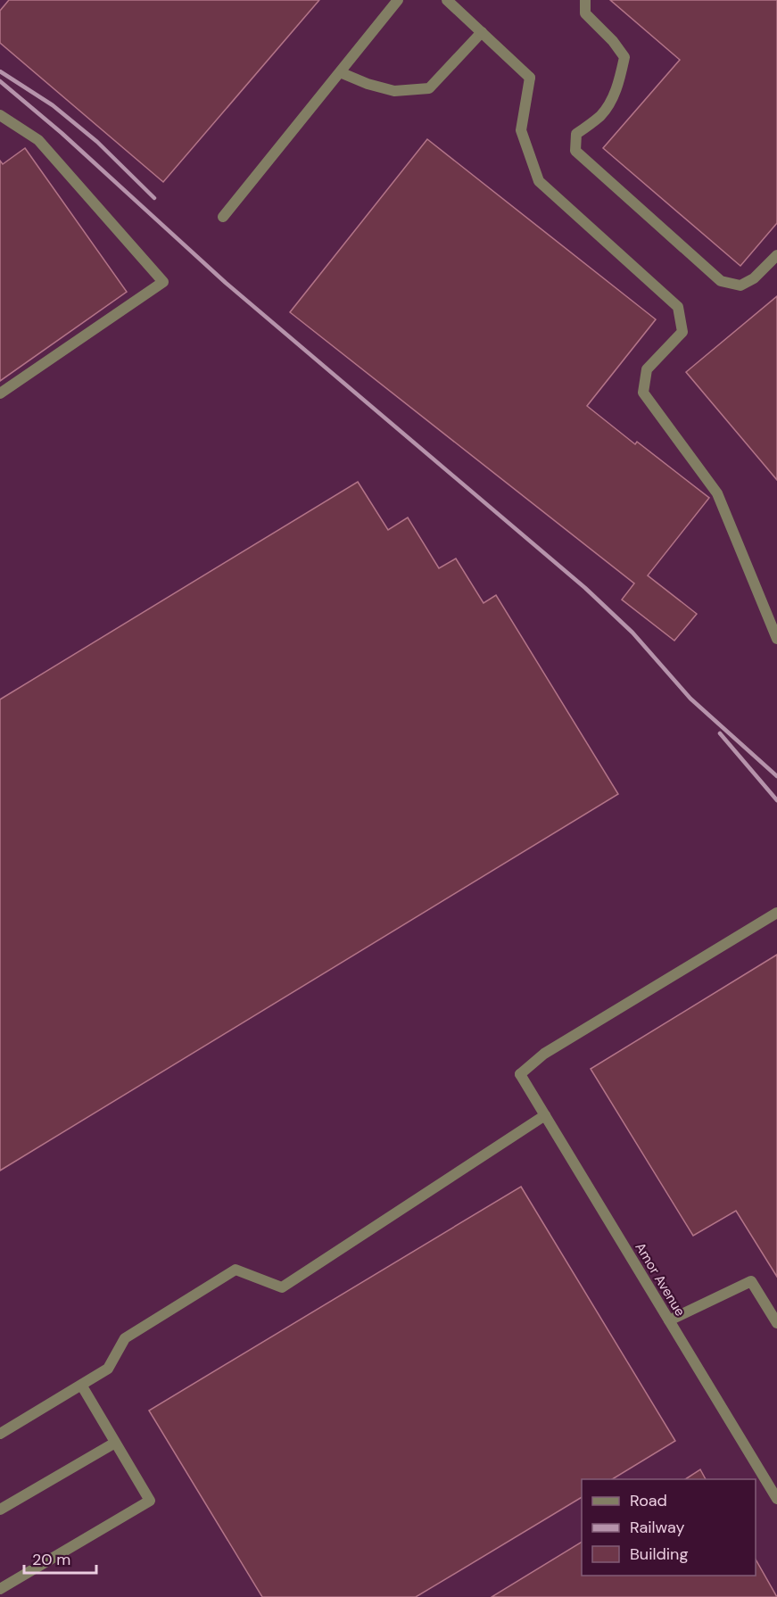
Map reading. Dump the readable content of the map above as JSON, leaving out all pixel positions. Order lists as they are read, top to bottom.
{
  "streets": {
    "street": ["Amor Avenue"]
  },
  "legend": ["Road", "Railway", "Building"],
  "scale_bar": "20 m"
}
